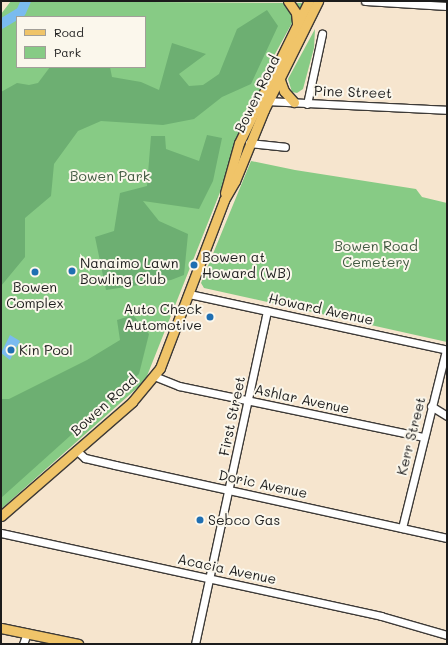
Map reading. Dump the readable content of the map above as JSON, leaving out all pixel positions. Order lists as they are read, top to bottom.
{
  "streets": {
    "main road": ["Bowen Road"],
    "street": [
      "Pine Street",
      "Howard Avenue",
      "Ashlar Avenue",
      "First Street",
      "Kerr Street",
      "Doric Avenue",
      "Acacia Avenue"
    ]
  },
  "crossings": [
    ["Pine Street", "Bowen Road"],
    ["Bowen Road", "Howard Avenue"],
    ["Bowen Road", "Ashlar Avenue"],
    ["Bowen Road", "Doric Avenue"],
    ["Howard Avenue", "First Street"],
    ["Howard Avenue", "Kerr Street"],
    ["Ashlar Avenue", "First Street"],
    ["Ashlar Avenue", "Kerr Street"],
    ["First Street", "Doric Avenue"],
    ["First Street", "Acacia Avenue"],
    ["Kerr Street", "Doric Avenue"]
  ],
  "parks": ["Bowen Park", "Bowen Road Cemetery"],
  "places": [
    "Bowen at Howard (WB)",
    "Nanaimo Lawn Bowling Club",
    "Bowen Complex",
    "Auto Check Automotive",
    "Kin Pool",
    "Sebco Gas"
  ],
  "legend": ["Road", "Park"]
}
